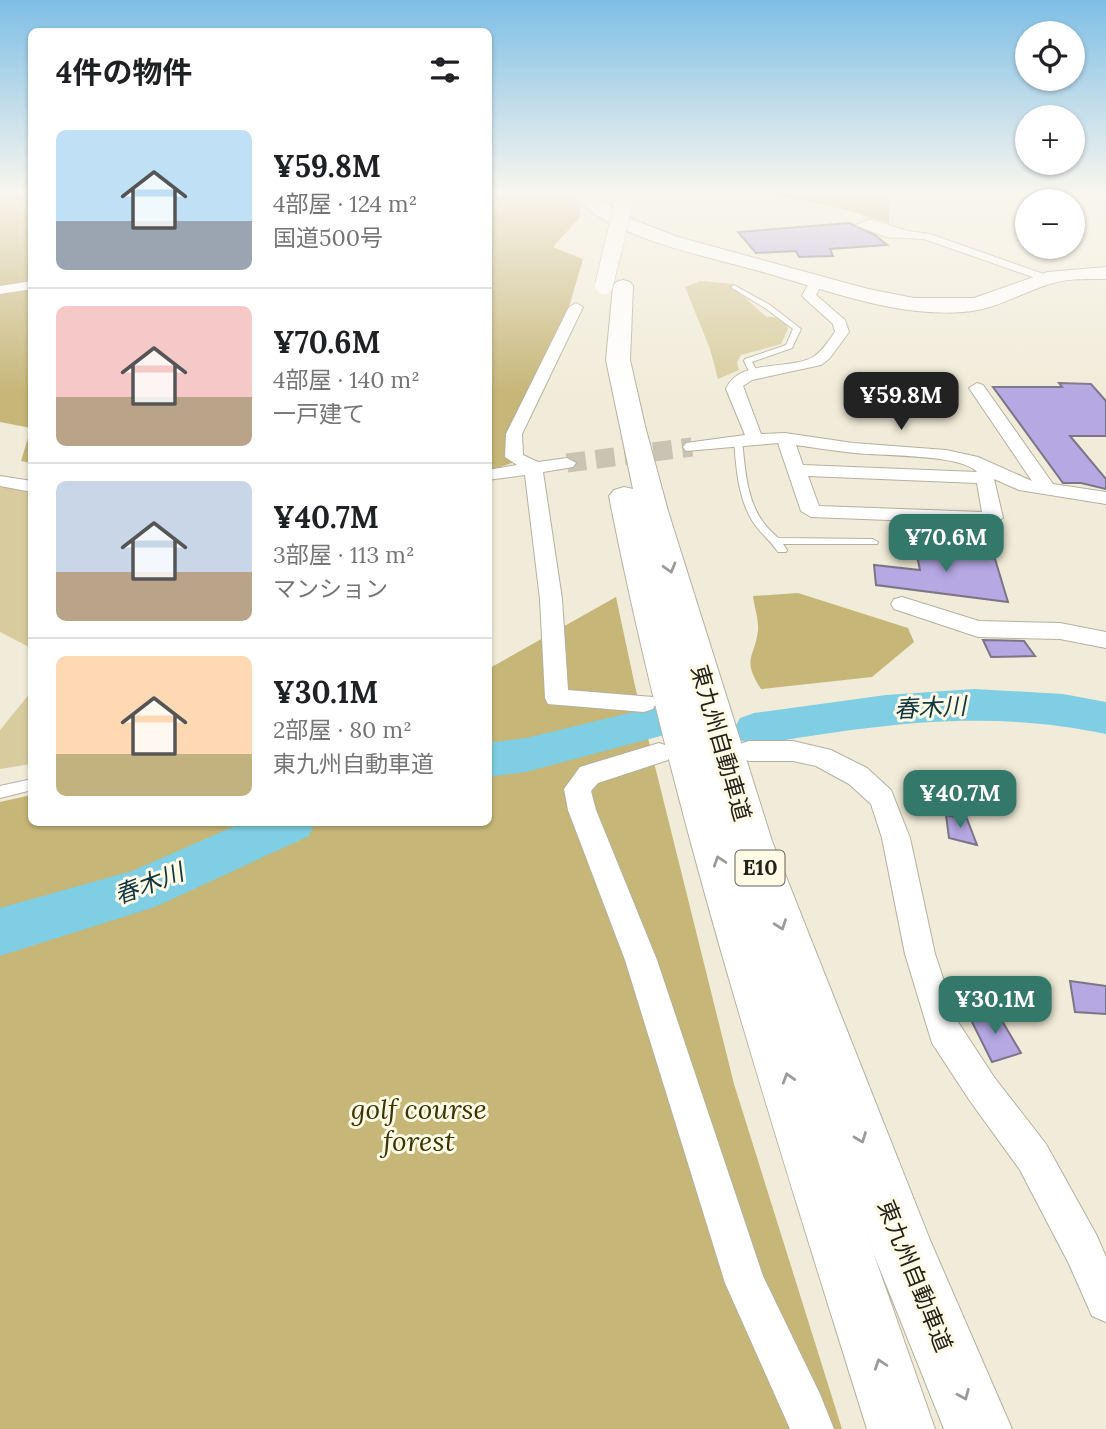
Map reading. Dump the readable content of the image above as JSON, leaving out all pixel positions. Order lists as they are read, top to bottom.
{
  "streets": {
    "highway": ["東九州自動車道", "E10"]
  },
  "water": ["春木川"],
  "parks": ["golf course forest"],
  "page": {
    "map_buttons": ["+", "−"],
    "heading": "4件の物件",
    "list": [
      {
        "name": "¥59.8M",
        "note": "4部屋 · 124 m² · 国道500号"
      },
      {
        "name": "¥70.6M",
        "note": "4部屋 · 140 m² · 一戸建て"
      },
      {
        "name": "¥40.7M",
        "note": "3部屋 · 113 m² · マンション"
      },
      {
        "name": "¥30.1M",
        "note": "2部屋 · 80 m² · 東九州自動車道"
      }
    ],
    "price": [
      "¥59.8M",
      "¥70.6M",
      "¥40.7M",
      "¥30.1M"
    ]
  }
}
